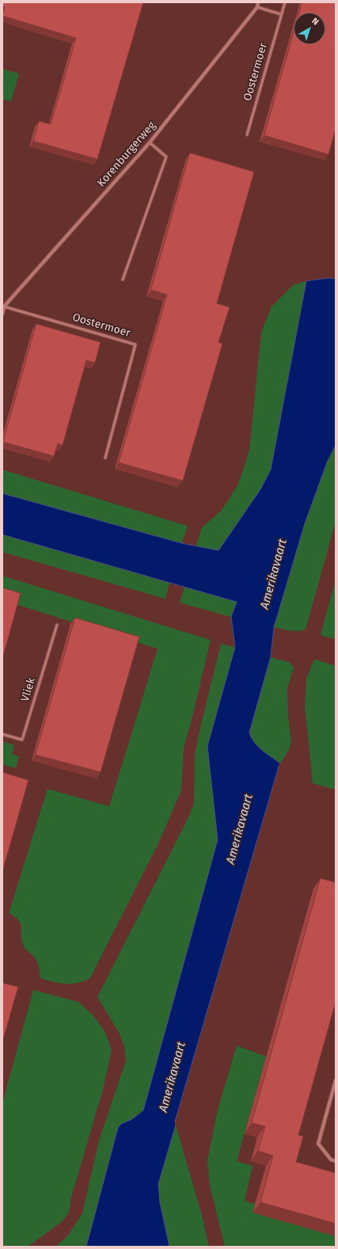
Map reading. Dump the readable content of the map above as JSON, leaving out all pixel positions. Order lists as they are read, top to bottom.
{
  "streets": {
    "street": ["Korenburgerweg"],
    "lane": ["Oostermoer", "Vliek"]
  },
  "crossings": [
    ["Oostermoer", "Korenburgerweg"]
  ],
  "water": ["Amerikavaart"],
  "north": "top right"
}
